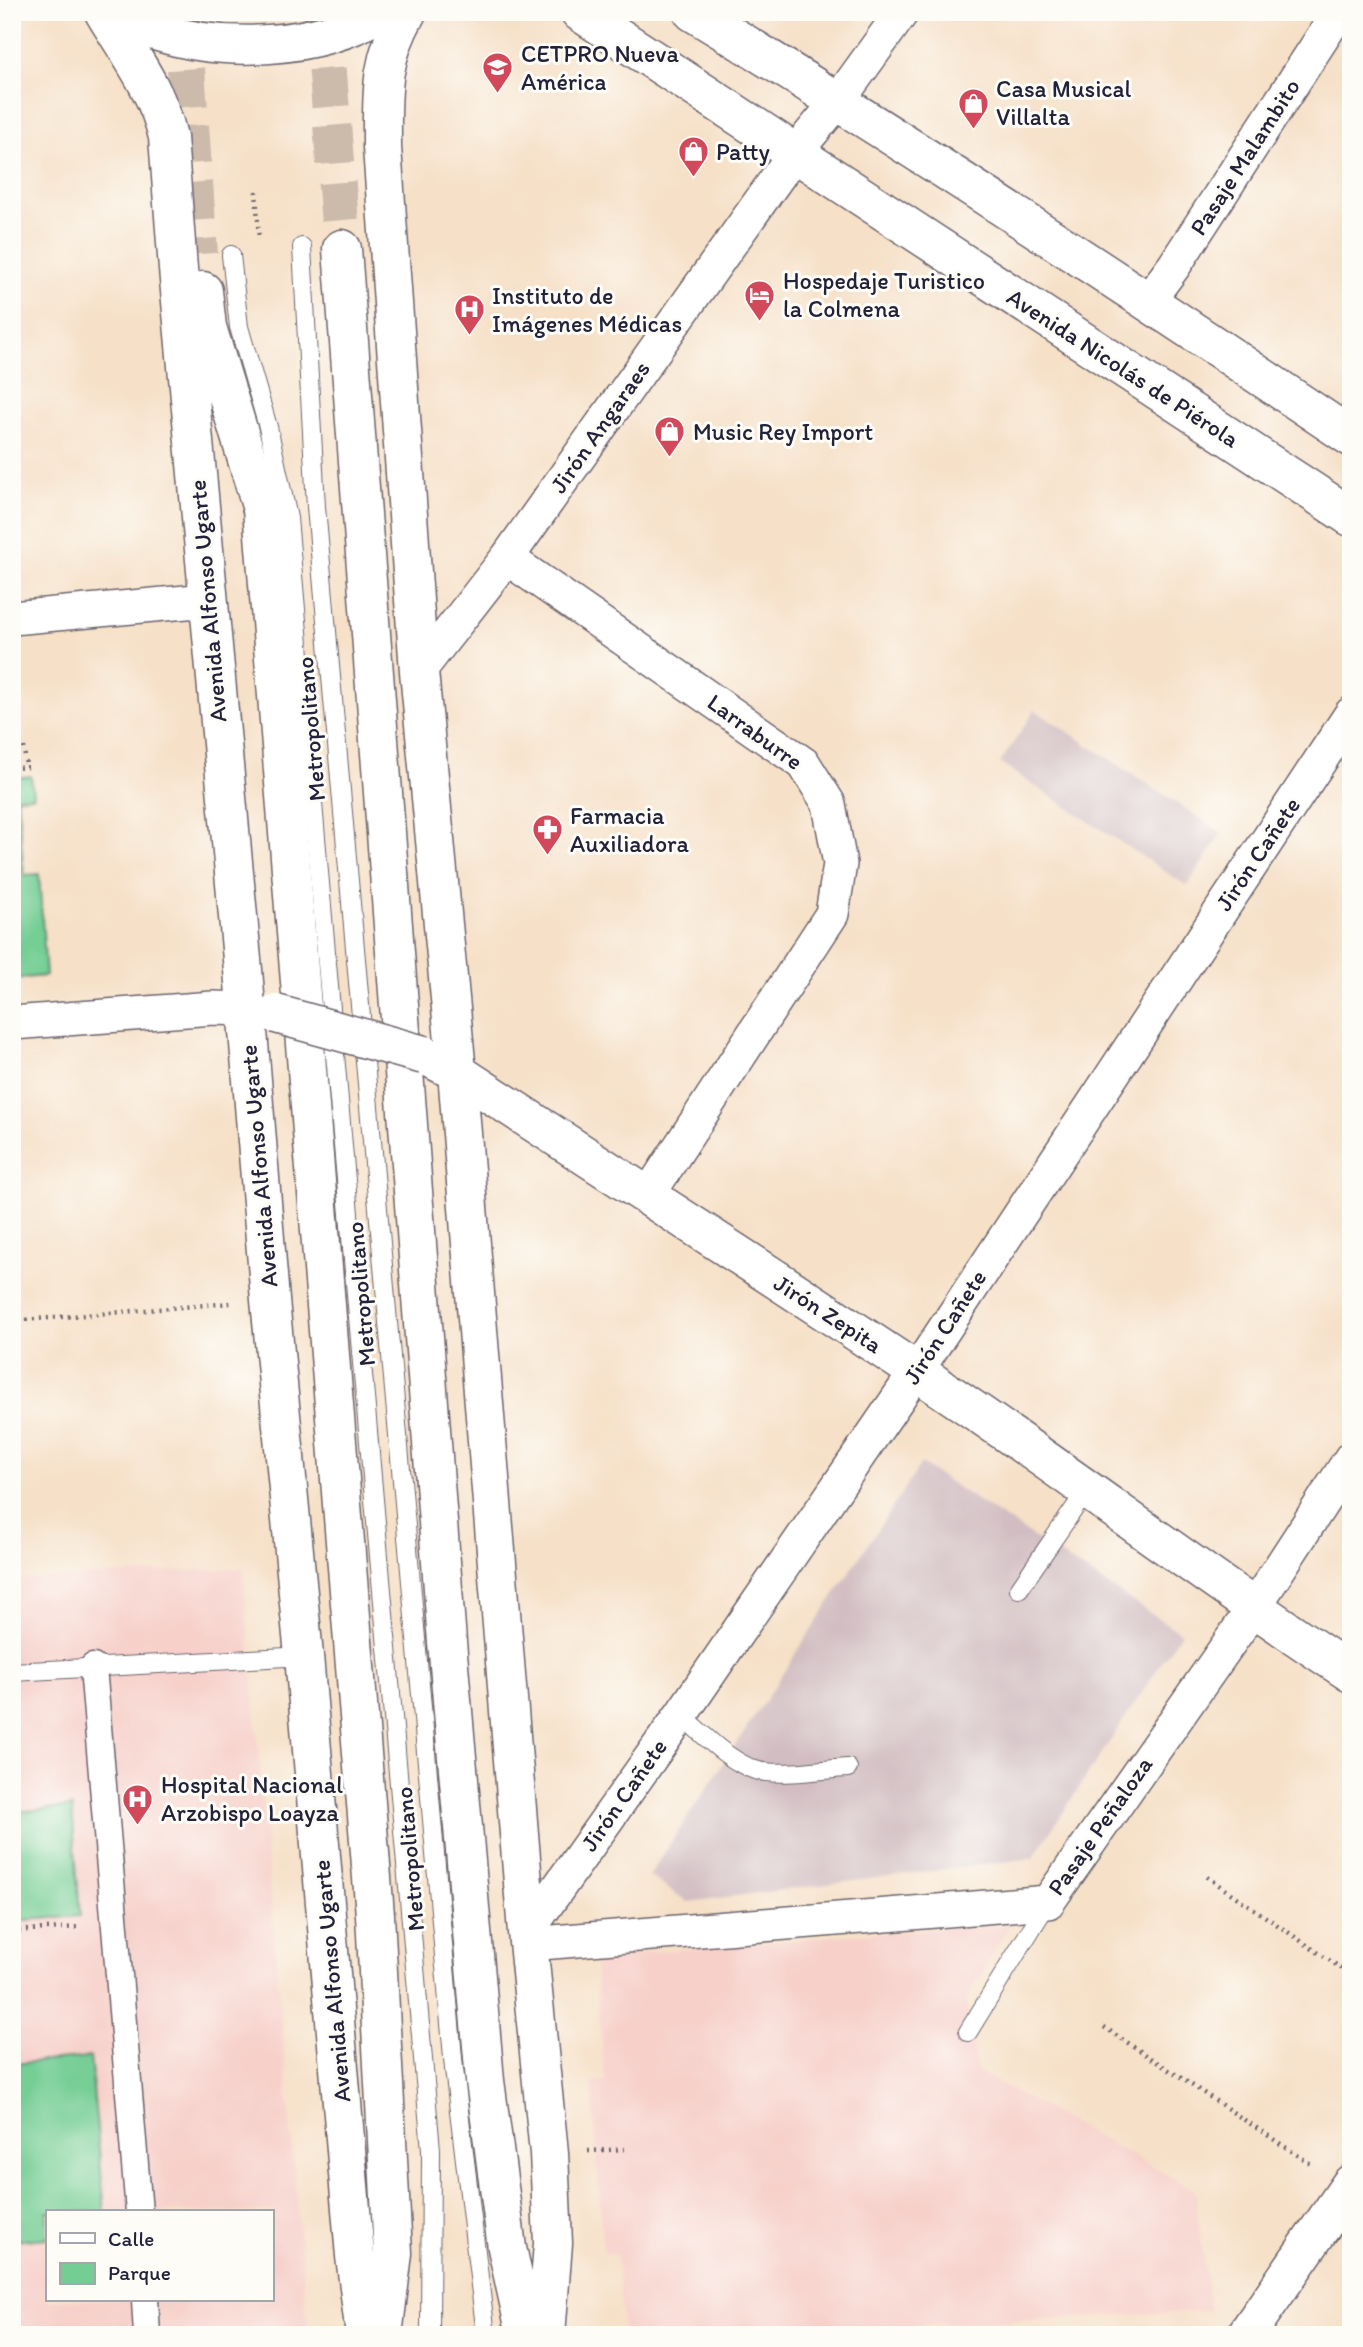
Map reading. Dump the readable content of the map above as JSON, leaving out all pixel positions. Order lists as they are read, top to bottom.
{
  "streets": {
    "main road": ["Avenida Nicolás de Piérola", "Avenida Alfonso Ugarte", "Jirón Zepita"],
    "street": [
      "Pasaje Malambito",
      "Jirón Angaraes",
      "Larraburre",
      "Jirón Cañete",
      "Pasaje Peñaloza"
    ],
    "lane": ["Metropolitano"]
  },
  "crossings": [
    ["Avenida Nicolás de Piérola", "Jirón Angaraes"],
    ["Jirón Angaraes", "Larraburre"],
    ["Avenida Alfonso Ugarte", "Metropolitano"],
    ["Avenida Alfonso Ugarte", "Jirón Zepita"],
    ["Larraburre", "Jirón Zepita"],
    ["Jirón Cañete", "Jirón Zepita"],
    ["Jirón Cañete", "Pasaje Peñaloza"],
    ["Jirón Zepita", "Pasaje Peñaloza"]
  ],
  "places": {
    "school or university": ["CETPRO Nueva América"],
    "shop": ["Casa Musical Villalta", "Patty", "Music Rey Import"],
    "hotel": ["Hospedaje Turistico la Colmena"],
    "hospital": ["Instituto de Imágenes Médicas", "Hospital Nacional Arzobispo Loayza"],
    "pharmacy": ["Farmacia Auxiliadora"]
  },
  "legend": ["Calle", "Parque"]
}
